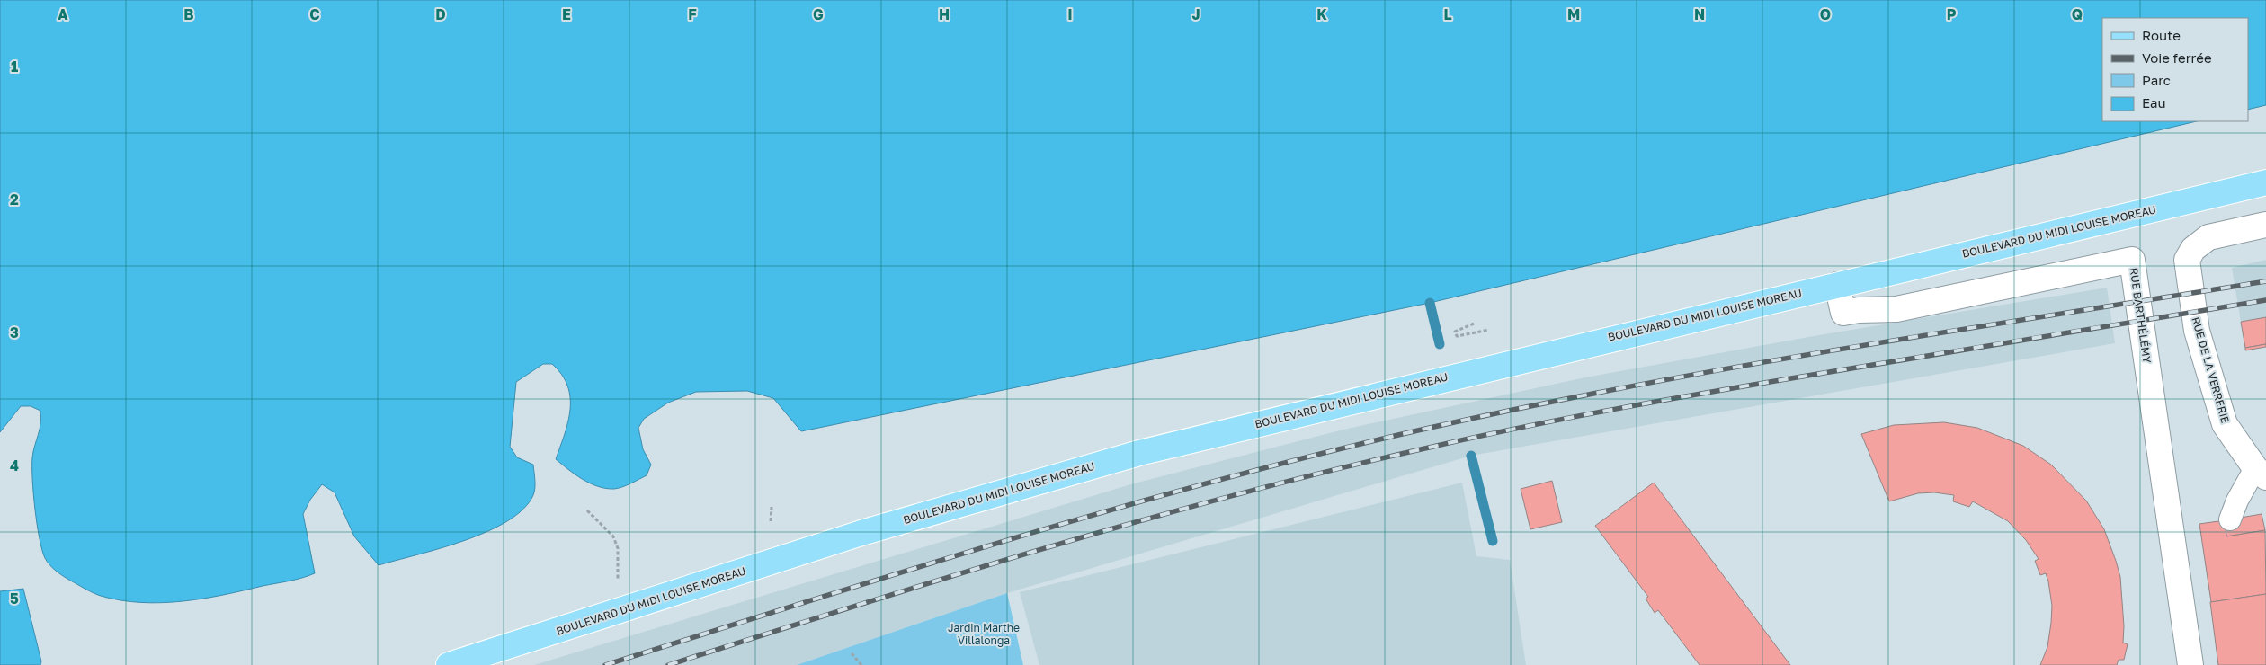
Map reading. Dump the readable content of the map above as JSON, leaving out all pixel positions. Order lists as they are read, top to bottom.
{
  "streets": {
    "main road": ["BOULEVARD DU MIDI LOUISE MOREAU"],
    "street": ["RUE BARTHÉLÉMY", "RUE DE LA VERRERIE"]
  },
  "crossings": [
    ["BOULEVARD DU MIDI LOUISE MOREAU", "RUE BARTHÉLÉMY"]
  ],
  "parks": ["Jardin Marthe Villalonga"],
  "legend": [
    "Route",
    "Voie ferrée",
    "Parc",
    "Eau"
  ],
  "grid": {
    "columns": [
      "A",
      "B",
      "C",
      "D",
      "E",
      "F",
      "G",
      "H",
      "I",
      "J",
      "K",
      "L",
      "M",
      "N",
      "O",
      "P",
      "Q"
    ],
    "rows": [
      "1",
      "2",
      "3",
      "4",
      "5"
    ]
  }
}
